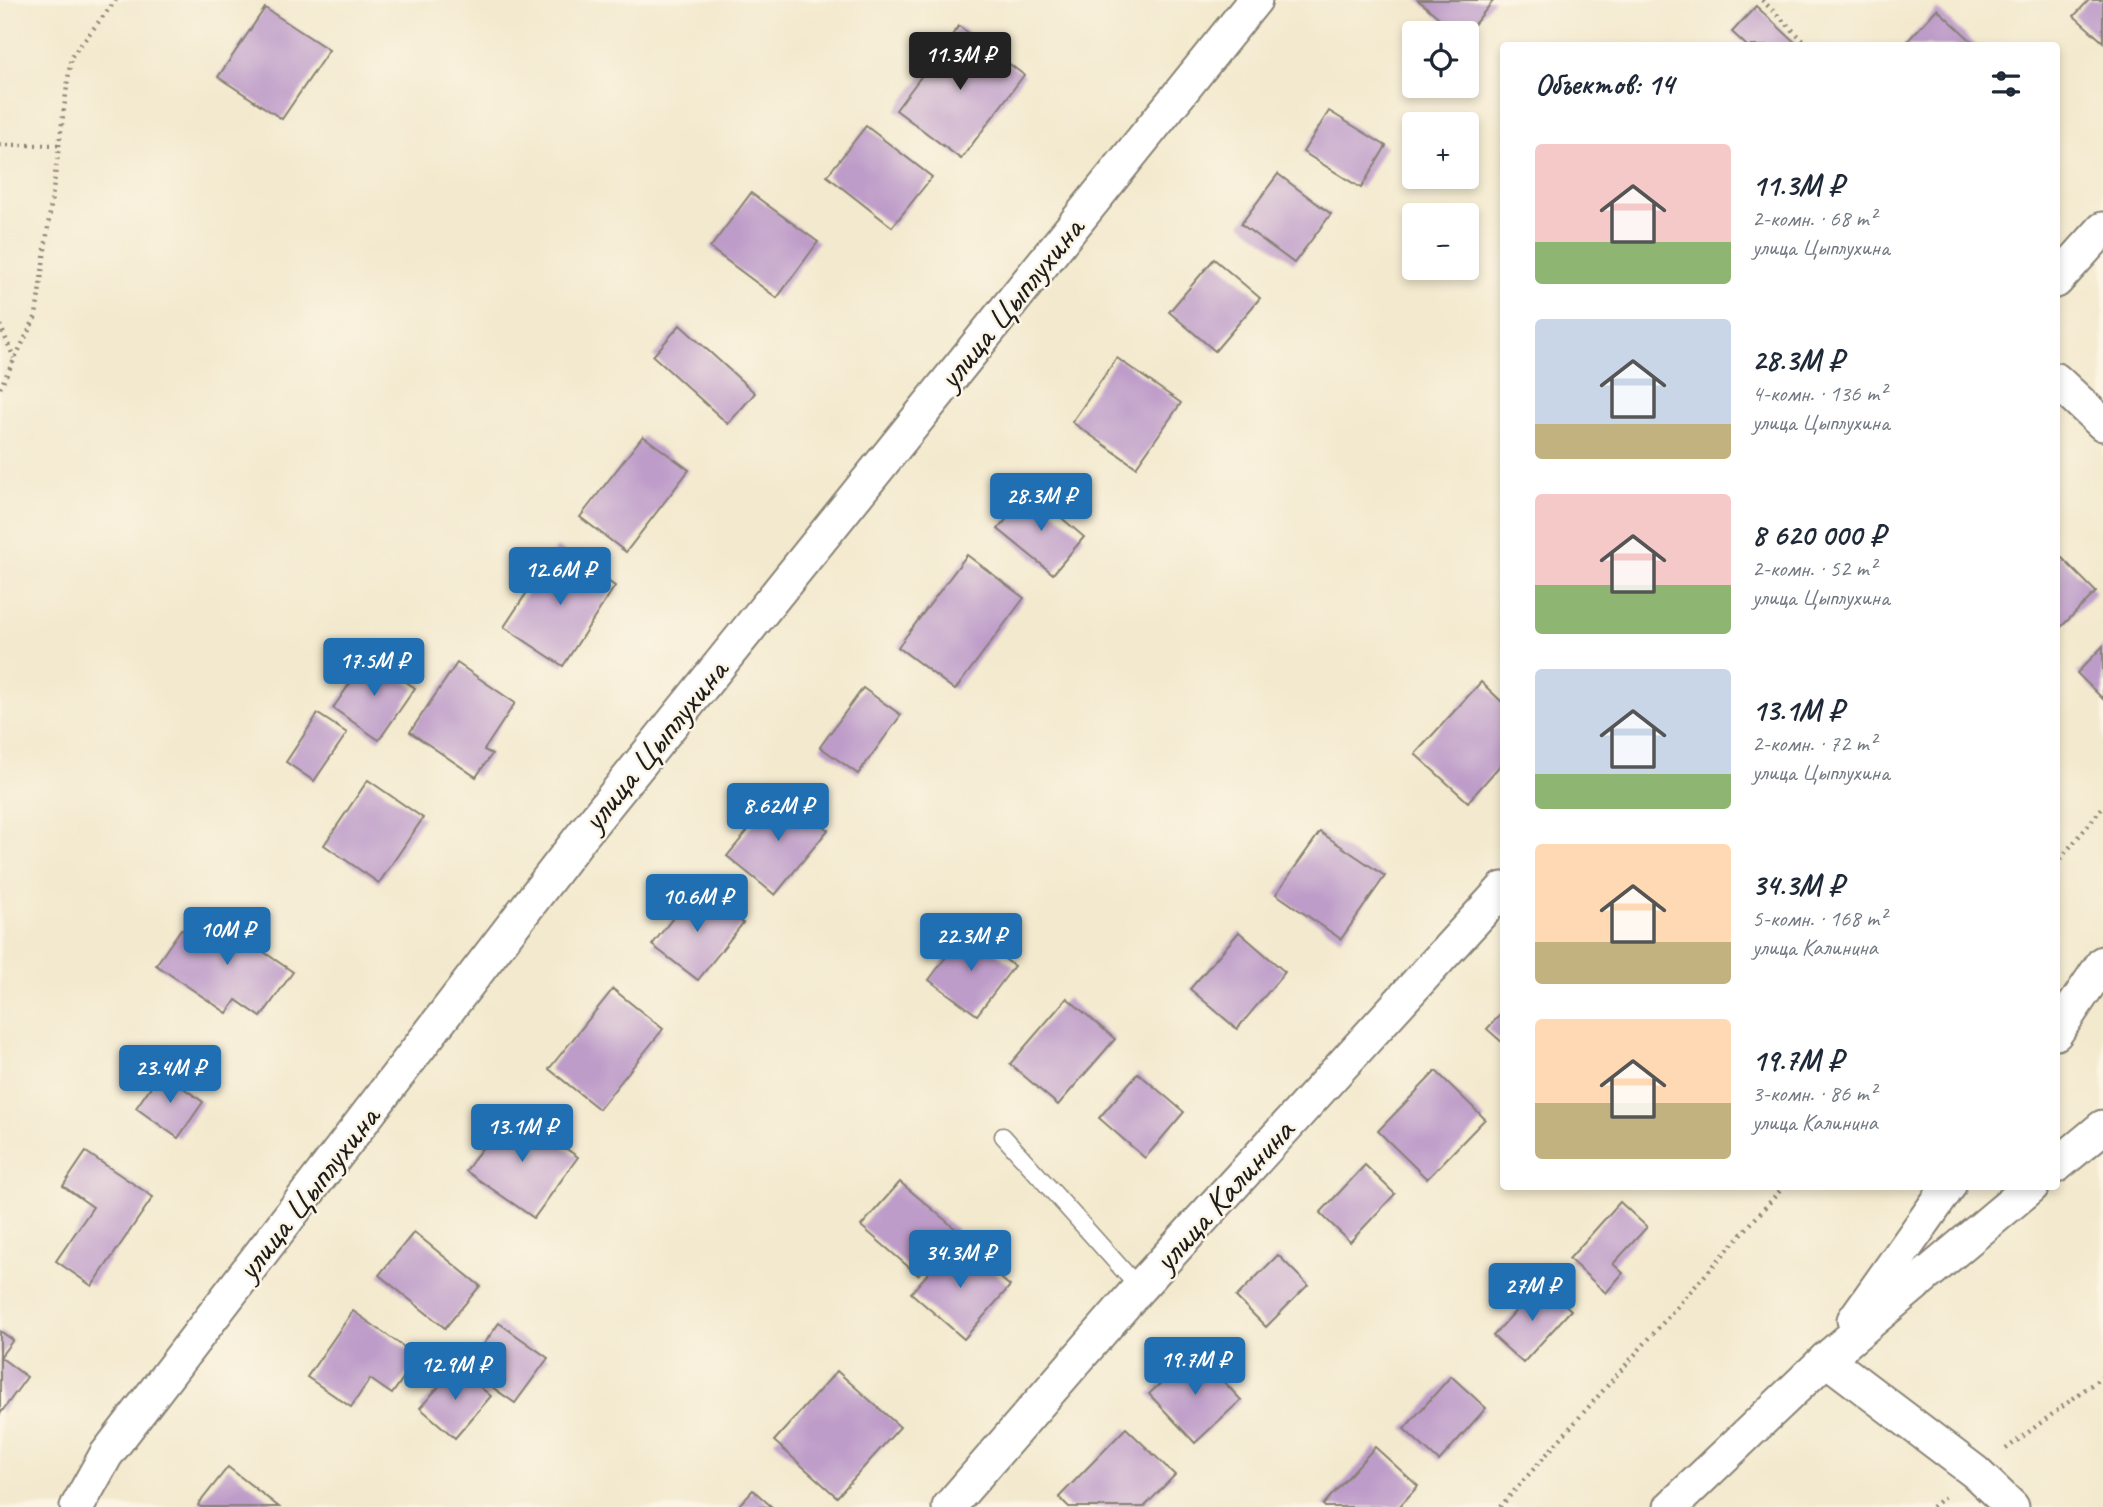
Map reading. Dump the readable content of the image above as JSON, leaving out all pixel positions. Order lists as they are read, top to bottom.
{
  "streets": {
    "street": ["улица Цыплухина", "улица Калинина"]
  },
  "page": {
    "map_buttons": ["+", "−"],
    "price": [
      "11.3M ₽",
      "28.3M ₽",
      "12.6M ₽",
      "17.5M ₽",
      "8.62M ₽",
      "10.6M ₽",
      "10M ₽",
      "22.3M ₽",
      "23.4M ₽",
      "13.1M ₽",
      "34.3M ₽",
      "27M ₽",
      "19.7M ₽",
      "12.9M ₽"
    ],
    "heading": "Объектов: 14",
    "list": [
      {
        "name": "11.3M ₽",
        "note": "2-комн. · 68 m² · улица Цыплухина"
      },
      {
        "name": "28.3M ₽",
        "note": "4-комн. · 136 m² · улица Цыплухина"
      },
      {
        "name": "8 620 000 ₽",
        "note": "2-комн. · 52 m² · улица Цыплухина"
      },
      {
        "name": "13.1M ₽",
        "note": "2-комн. · 72 m² · улица Цыплухина"
      },
      {
        "name": "34.3M ₽",
        "note": "5-комн. · 168 m² · улица Калинина"
      },
      {
        "name": "19.7M ₽",
        "note": "3-комн. · 86 m² · улица Калинина"
      }
    ]
  }
}
